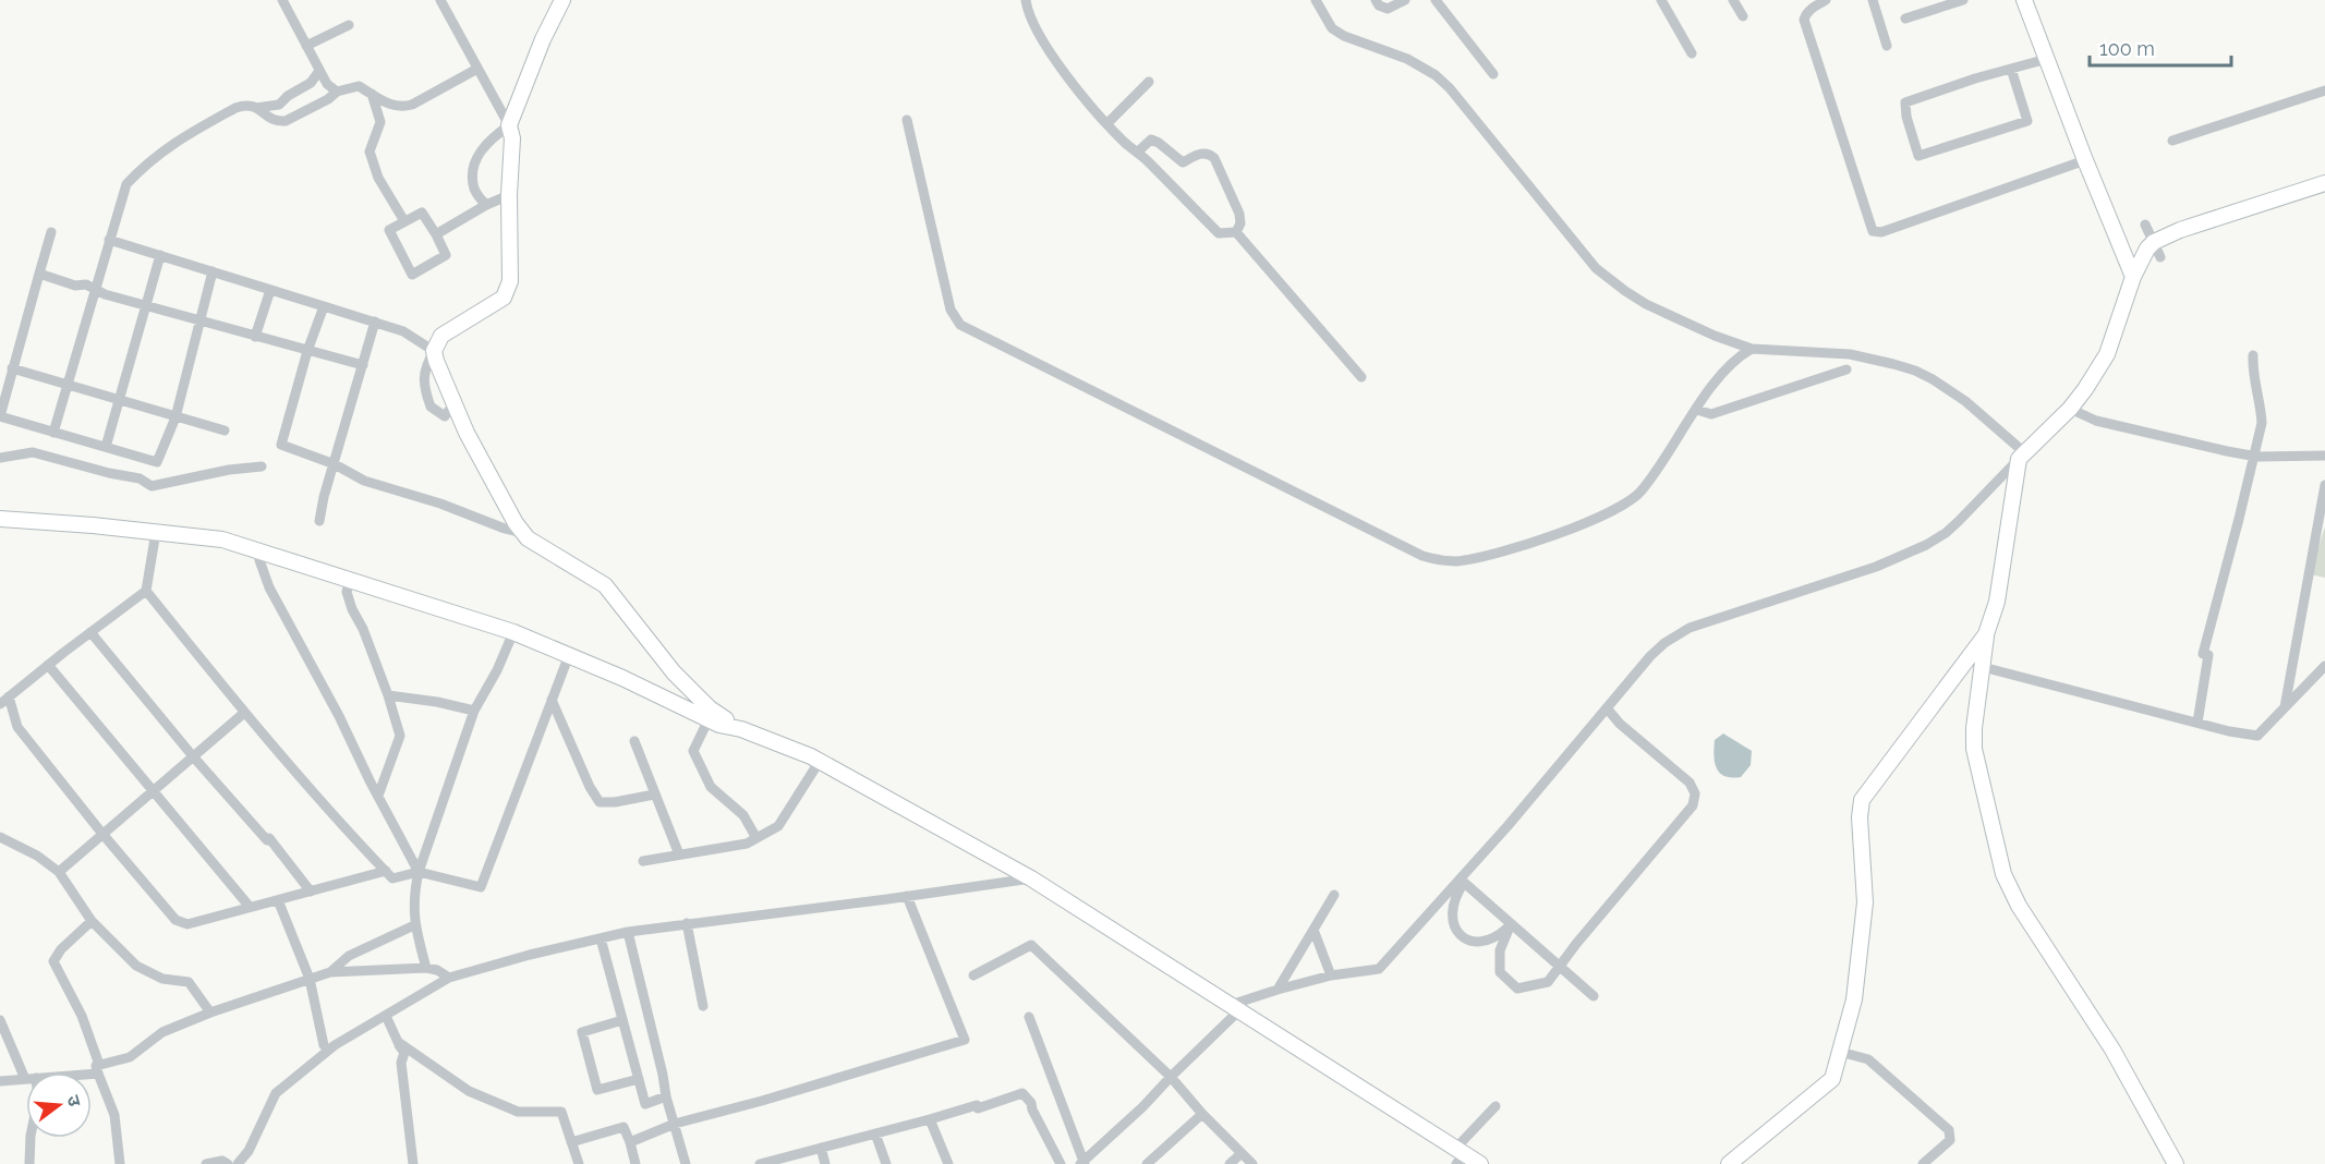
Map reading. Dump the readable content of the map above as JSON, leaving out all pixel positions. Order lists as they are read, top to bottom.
{
  "scale_bar": "100 m",
  "north": "right"
}
